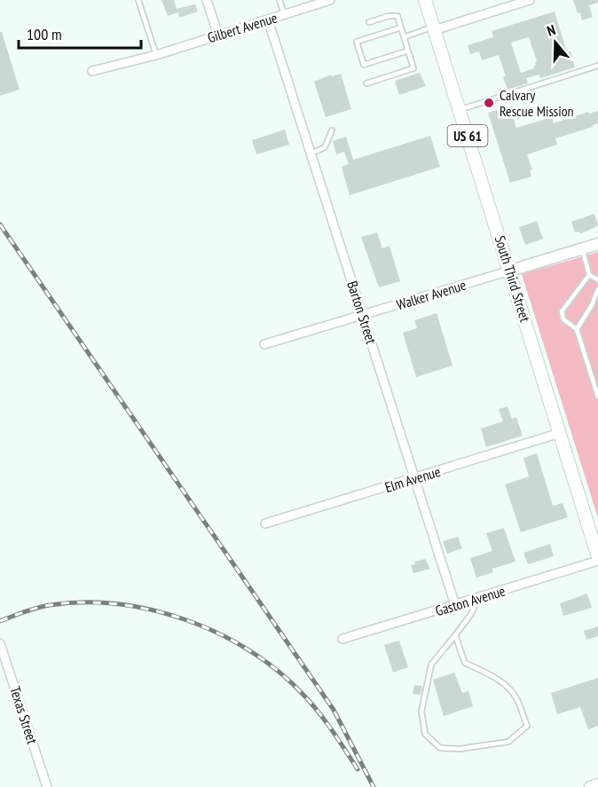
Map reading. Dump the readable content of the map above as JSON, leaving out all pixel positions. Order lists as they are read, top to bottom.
{
  "streets": {
    "main road": ["US 61", "South Third Street"],
    "street": [
      "Gilbert Avenue",
      "Walker Avenue",
      "Barton Street",
      "Elm Avenue",
      "Gaston Avenue",
      "Texas Street"
    ]
  },
  "crossings": [
    ["Gilbert Avenue", "Barton Street"],
    ["South Third Street", "Walker Avenue"],
    ["South Third Street", "Elm Avenue"],
    ["South Third Street", "Gaston Avenue"],
    ["Walker Avenue", "Barton Street"],
    ["Barton Street", "Elm Avenue"],
    ["Barton Street", "Gaston Avenue"]
  ],
  "places": ["Calvary Rescue Mission"],
  "scale_bar": "100 m",
  "north": "top"
}
